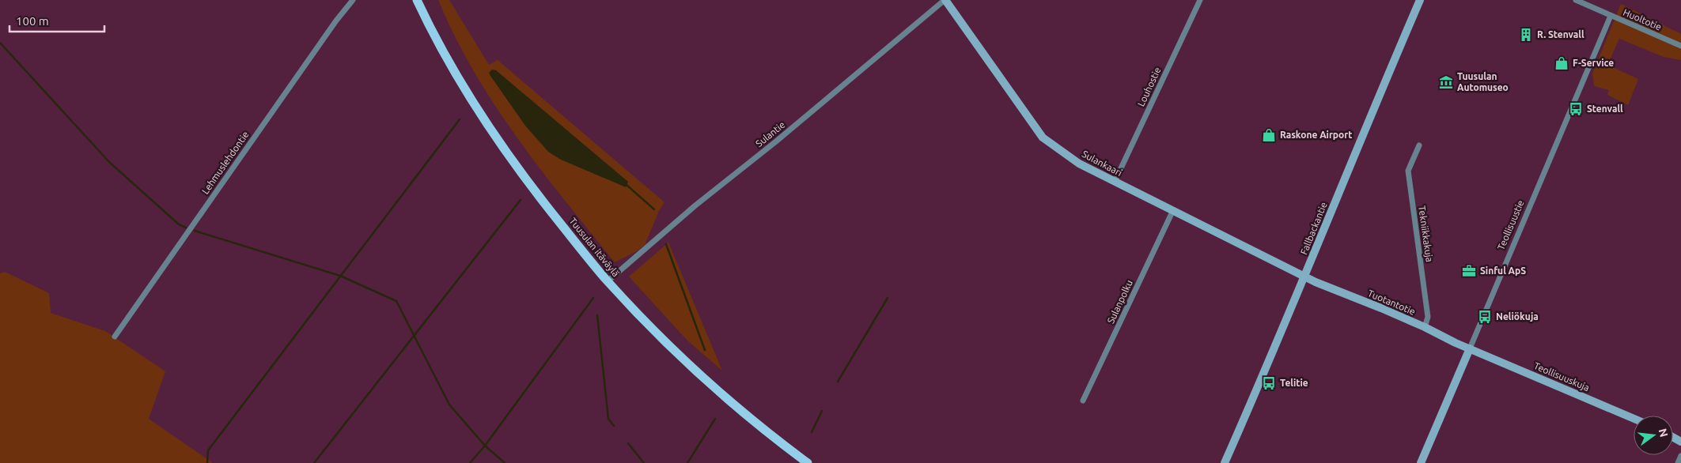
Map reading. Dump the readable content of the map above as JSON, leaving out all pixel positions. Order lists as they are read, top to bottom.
{
  "streets": {
    "main road": ["Tuusulan itäväylä"],
    "street": [
      "Huoltotie",
      "Louhostie",
      "Sulantie",
      "Lehmuslehdontie",
      "Sulankaari",
      "Teollisuustie",
      "Fallbackantie",
      "Tekniikkakuja",
      "Sulanpolku",
      "Tuotantotie",
      "Teollisuuskuja"
    ]
  },
  "crossings": [
    ["Huoltotie", "Teollisuustie"],
    ["Louhostie", "Sulankaari"],
    ["Sulantie", "Sulankaari"],
    ["Sulantie", "Tuusulan itäväylä"],
    ["Sulankaari", "Fallbackantie"],
    ["Sulankaari", "Sulanpolku"],
    ["Sulankaari", "Tuotantotie"],
    ["Teollisuustie", "Tuotantotie"],
    ["Teollisuustie", "Teollisuuskuja"],
    ["Fallbackantie", "Tuotantotie"],
    ["Tekniikkakuja", "Tuotantotie"],
    ["Tuotantotie", "Teollisuuskuja"]
  ],
  "places": {
    "building": ["R. Stenvall"],
    "shop": ["F-Service", "Raskone Airport"],
    "museum": ["Tuusulan Automuseo"],
    "bus stop": ["Stenvall", "Neliökuja", "Telitie"],
    "office": ["Sinful ApS"]
  },
  "scale_bar": "100 m",
  "north": "right"
}
